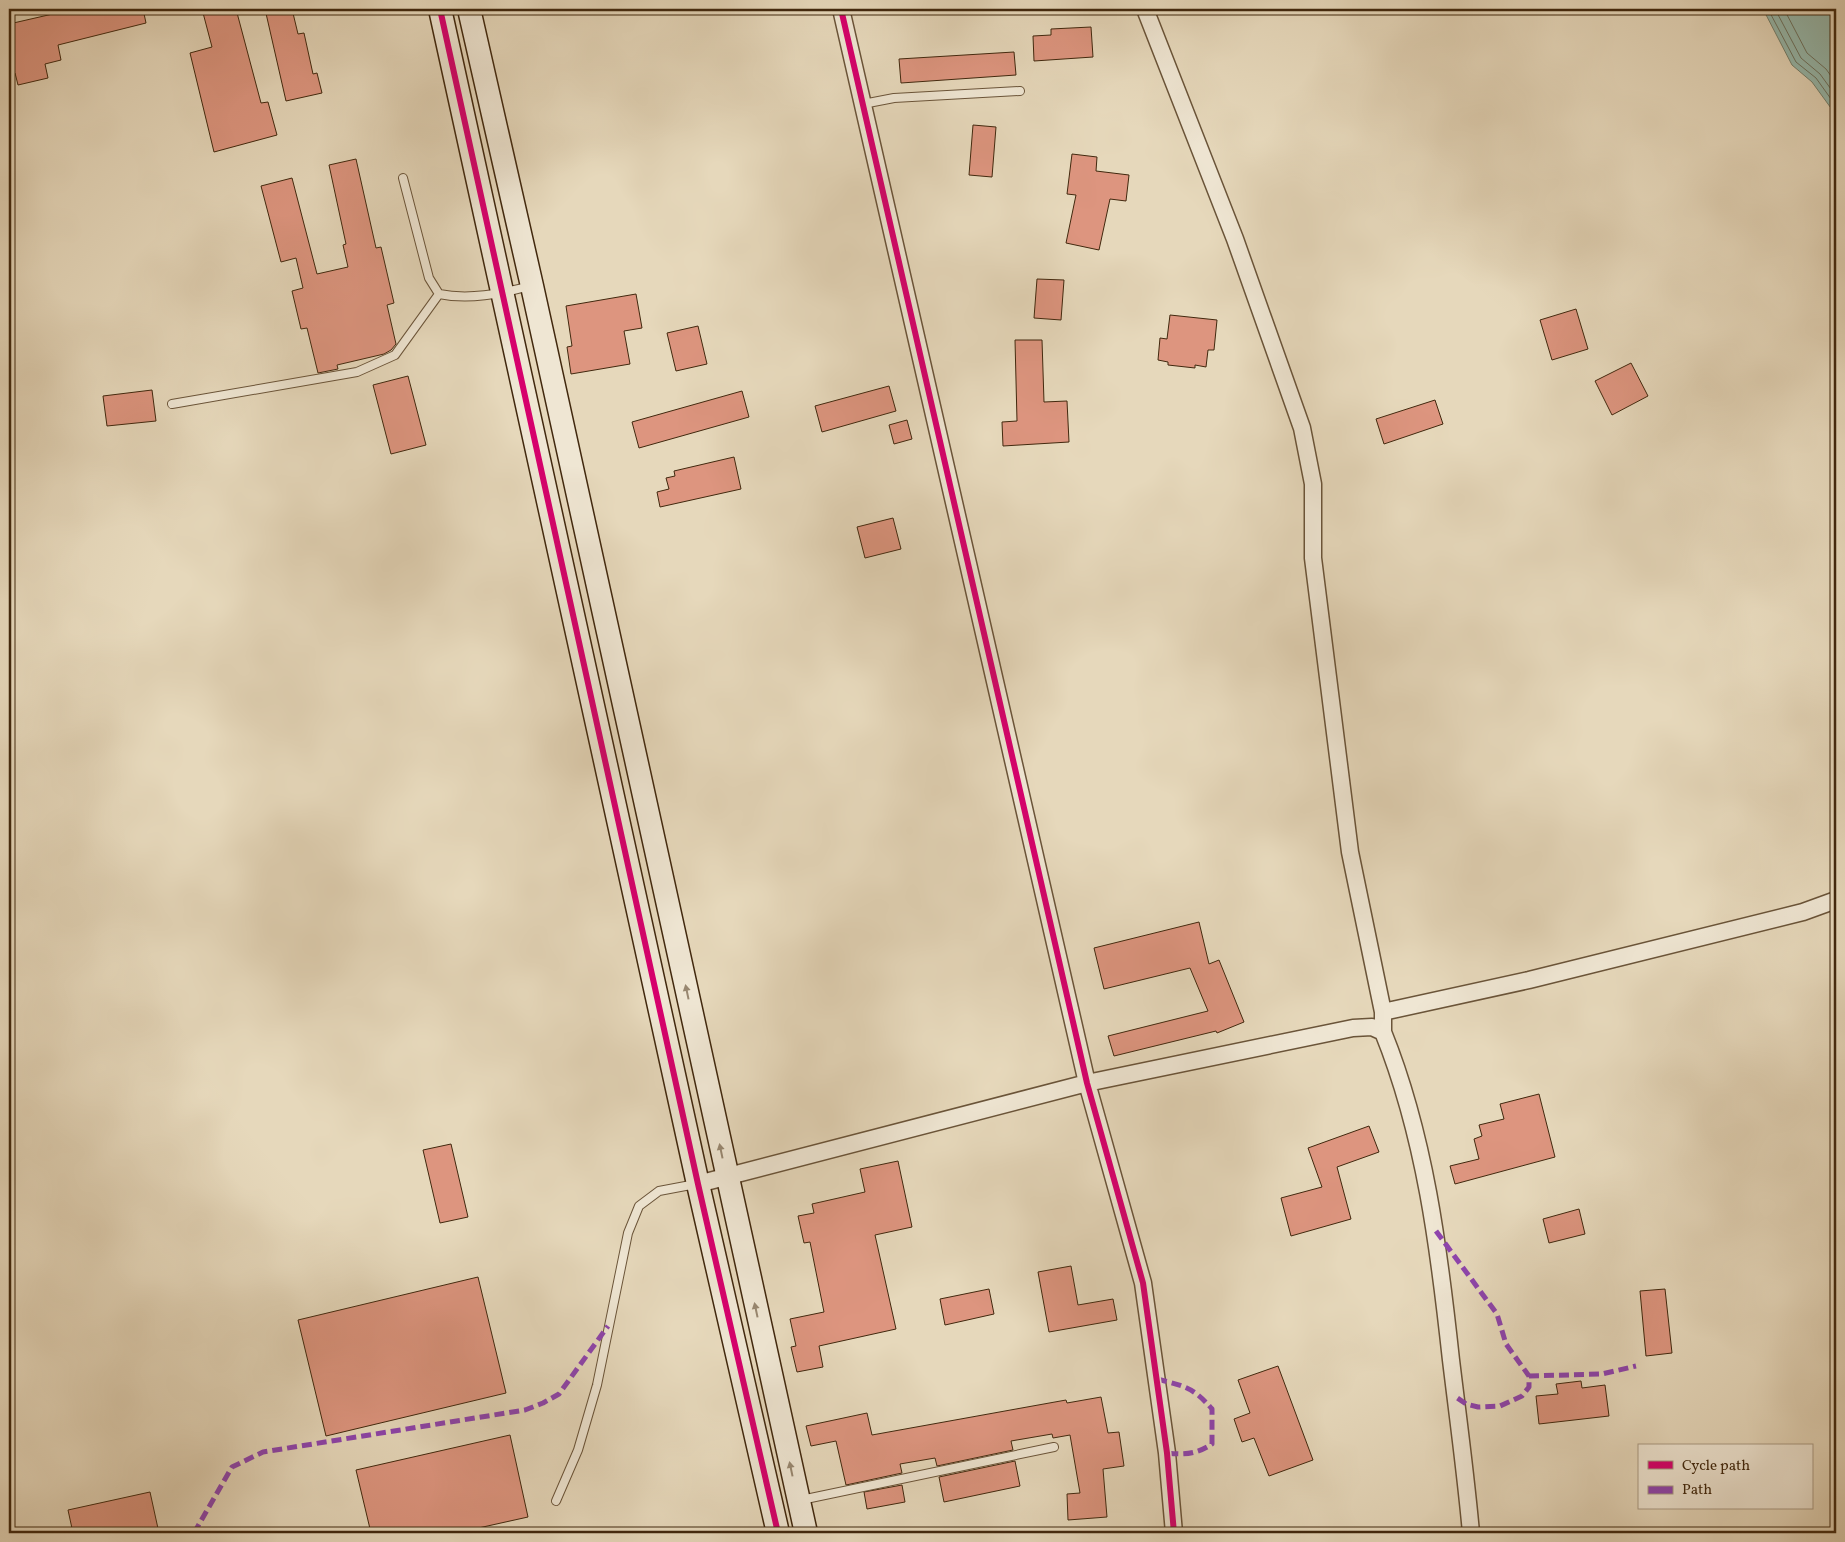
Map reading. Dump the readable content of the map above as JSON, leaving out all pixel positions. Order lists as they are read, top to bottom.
{
  "legend": ["Cycle path", "Path"]
}
